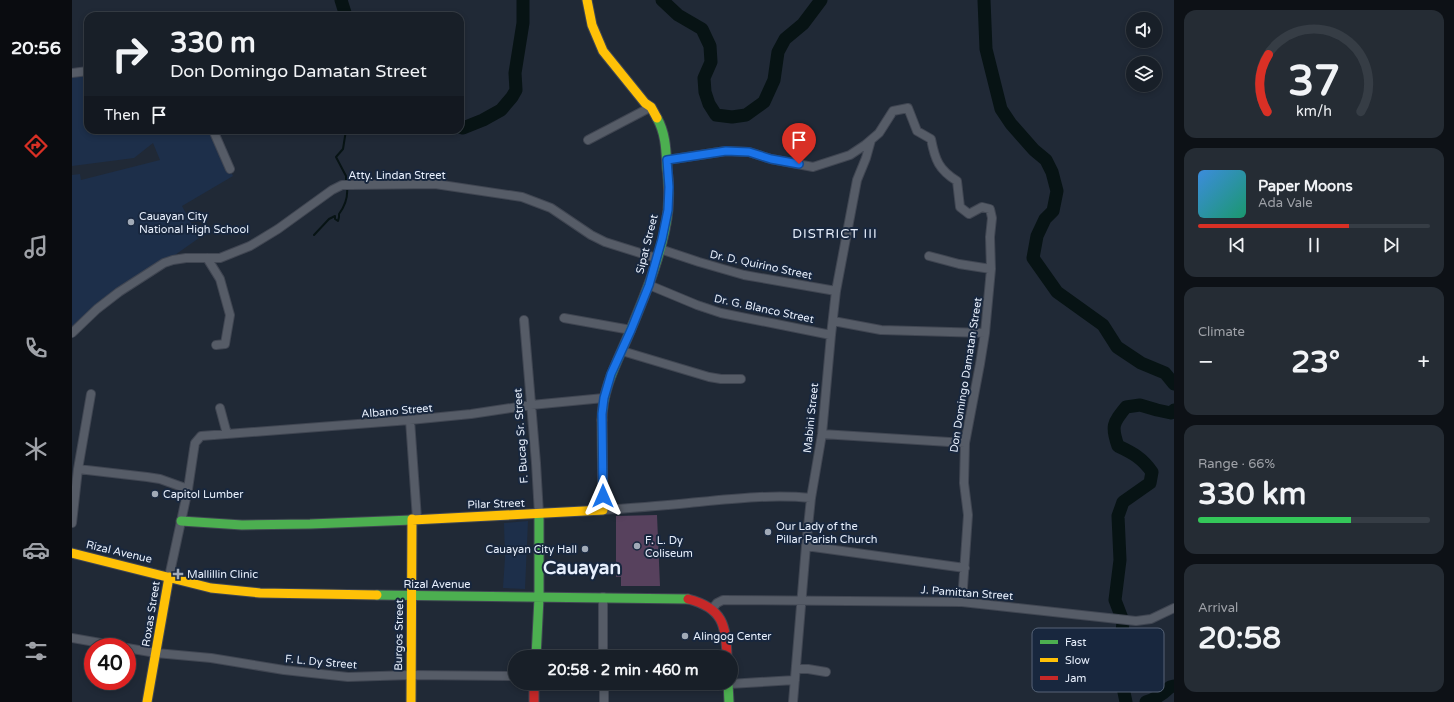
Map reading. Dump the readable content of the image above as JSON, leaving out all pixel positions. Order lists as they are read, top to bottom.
{
  "streets": {
    "street": [
      "Atty. Lindan Street",
      "Sipat Street",
      "Dr. D. Quirino Street",
      "Dr. G. Blanco Street",
      "Don Domingo Damatan Street",
      "Albano Street",
      "Mabini Street",
      "F. Bucag Sr. Street",
      "Pilar Street",
      "Rizal Avenue",
      "J. Pamittan Street",
      "Roxas Street",
      "Burgos Street",
      "F. L. Dy Street"
    ]
  },
  "crossings": [
    ["Atty. Lindan Street", "Sipat Street"],
    ["Sipat Street", "Dr. D. Quirino Street"],
    ["Sipat Street", "Dr. G. Blanco Street"],
    ["Sipat Street", "Don Domingo Damatan Street"],
    ["Sipat Street", "Albano Street"],
    ["Sipat Street", "Pilar Street"],
    ["Dr. D. Quirino Street", "Mabini Street"],
    ["Dr. G. Blanco Street", "Mabini Street"],
    ["Don Domingo Damatan Street", "Mabini Street"],
    ["Don Domingo Damatan Street", "J. Pamittan Street"],
    ["Albano Street", "F. Bucag Sr. Street"],
    ["Mabini Street", "Pilar Street"],
    ["Mabini Street", "J. Pamittan Street"],
    ["F. Bucag Sr. Street", "Pilar Street"],
    ["F. Bucag Sr. Street", "Rizal Avenue"],
    ["Pilar Street", "Burgos Street"],
    ["Rizal Avenue", "Roxas Street"],
    ["Rizal Avenue", "Burgos Street"],
    ["Roxas Street", "F. L. Dy Street"],
    ["Burgos Street", "F. L. Dy Street"]
  ],
  "districts": ["DISTRICT III", "Cauayan"],
  "places": {
    "other": [
      "Cauayan City National High School",
      "Capitol Lumber",
      "Our Lady of the Pillar Parish Church",
      "F. L. Dy Coliseum",
      "Cauayan City Hall",
      "Alingog Center"
    ],
    "health": ["Mallillin Clinic"]
  },
  "legend": ["Fast", "Slow", "Jam"],
  "page": {
    "tabs": "20:56",
    "turn": ["330 m", "Don Domingo Damatan Street"],
    "then": "Then",
    "song": ["Paper Moons", "Ada Vale"],
    "tile": [
      "Climate",
      ["Range · 66%", "330 km"],
      ["Arrival", "20:58"]
    ],
    "heat": ["−", "23°", "+"],
    "limit": "40",
    "trip": "20:58 · 2 min · 460 m",
    "gauge": ["37", "km/h"]
  }
}
